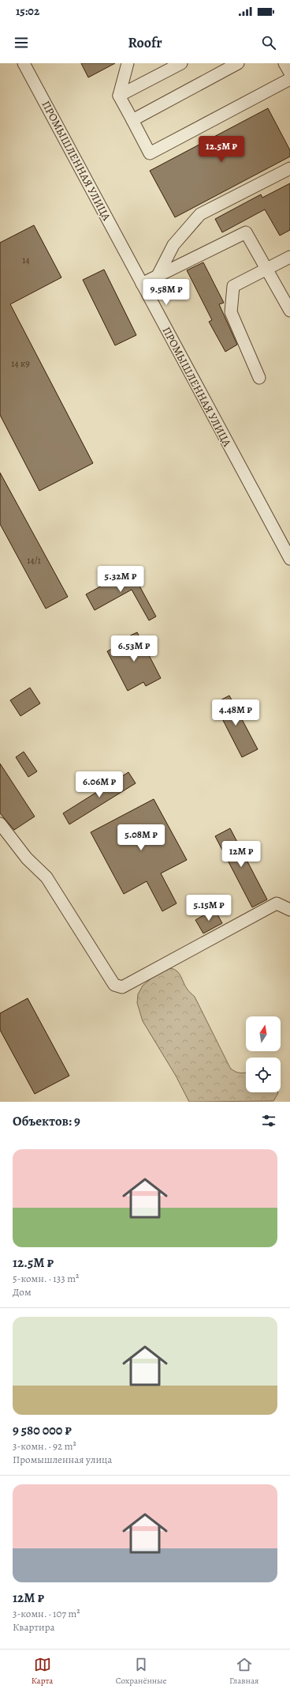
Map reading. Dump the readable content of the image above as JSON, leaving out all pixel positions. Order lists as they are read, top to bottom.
{
  "streets": {
    "street": ["ПРОМЫШЛЕННАЯ УЛИЦА"]
  },
  "house_numbers": ["14", "14 к9", "14/1"],
  "north": "top",
  "page": {
    "status": "15:02",
    "header": "Roofr",
    "price": [
      "12.5M ₽",
      "9.58M ₽",
      "5.32M ₽",
      "6.53M ₽",
      "4.48M ₽",
      "6.06M ₽",
      "5.08M ₽",
      "12M ₽",
      "5.15M ₽"
    ],
    "heading": "Объектов: 9",
    "list": [
      {
        "name": "12.5M ₽",
        "note": "5-комн. · 133 m² · Дом"
      },
      {
        "name": "9 580 000 ₽",
        "note": "3-комн. · 92 m² · Промышленная улица"
      },
      {
        "name": "12M ₽",
        "note": "3-комн. · 107 m² · Квартира"
      }
    ],
    "tabs": ["Карта", "Сохранённые", "Главная"]
  }
}
